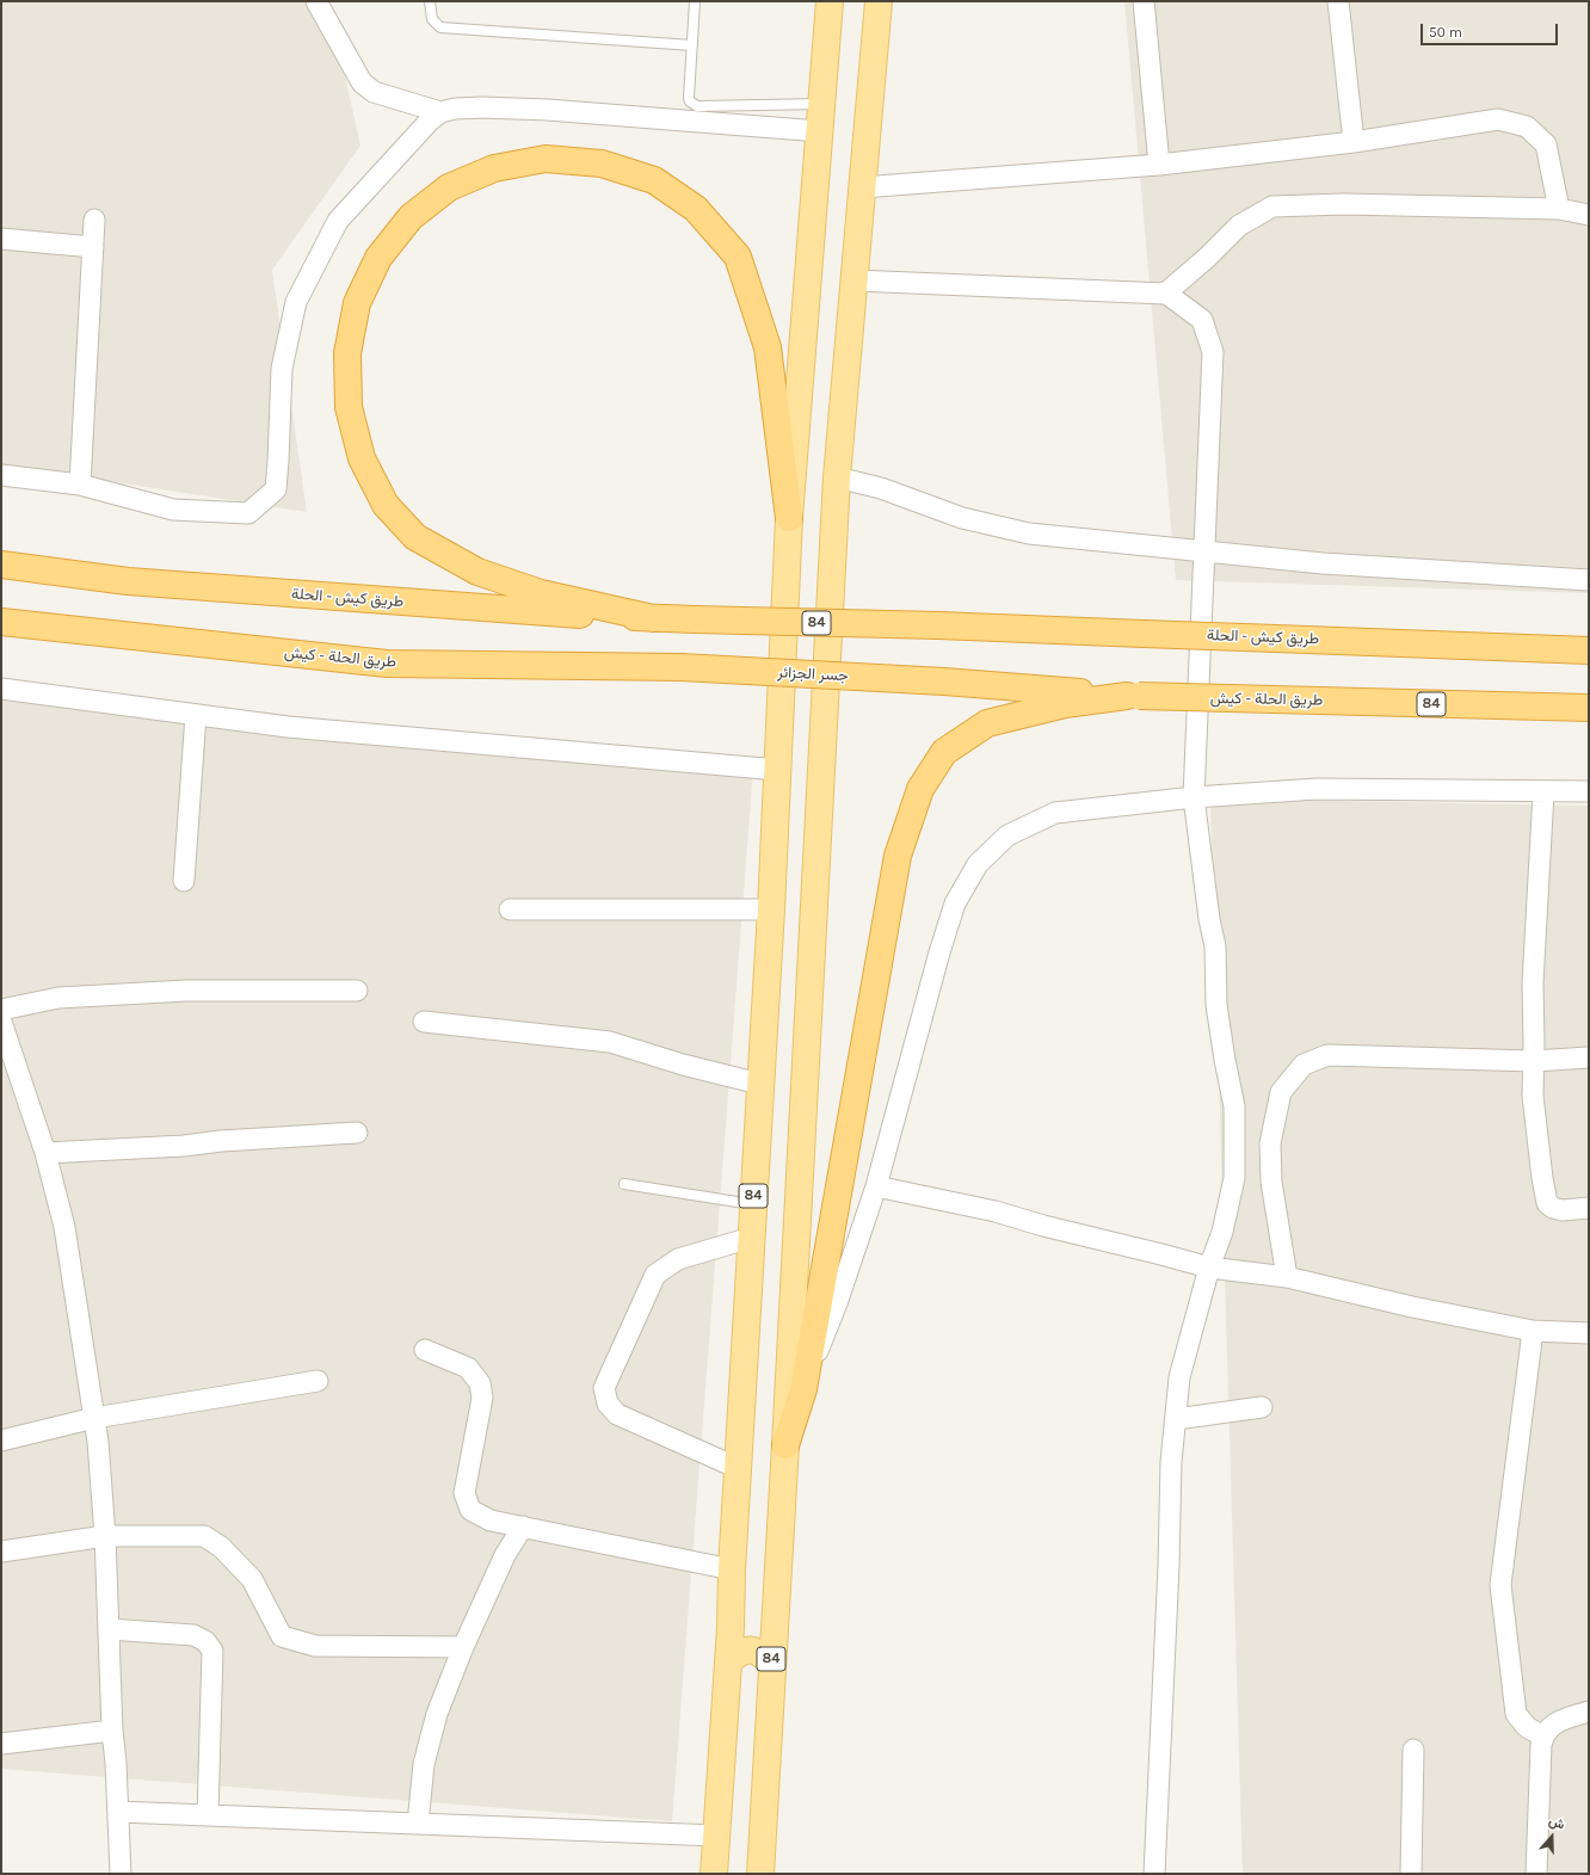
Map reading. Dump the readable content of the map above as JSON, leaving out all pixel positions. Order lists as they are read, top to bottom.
{
  "streets": {
    "highway": [
      "طريق كيش - الحلة",
      "84",
      "طريق الحلة - كيش",
      "جسر الجزائر"
    ]
  },
  "crossings": [
    ["طريق الحلة - كيش", "جسر الجزائر"]
  ],
  "scale_bar": "50 m",
  "north": "top"
}
